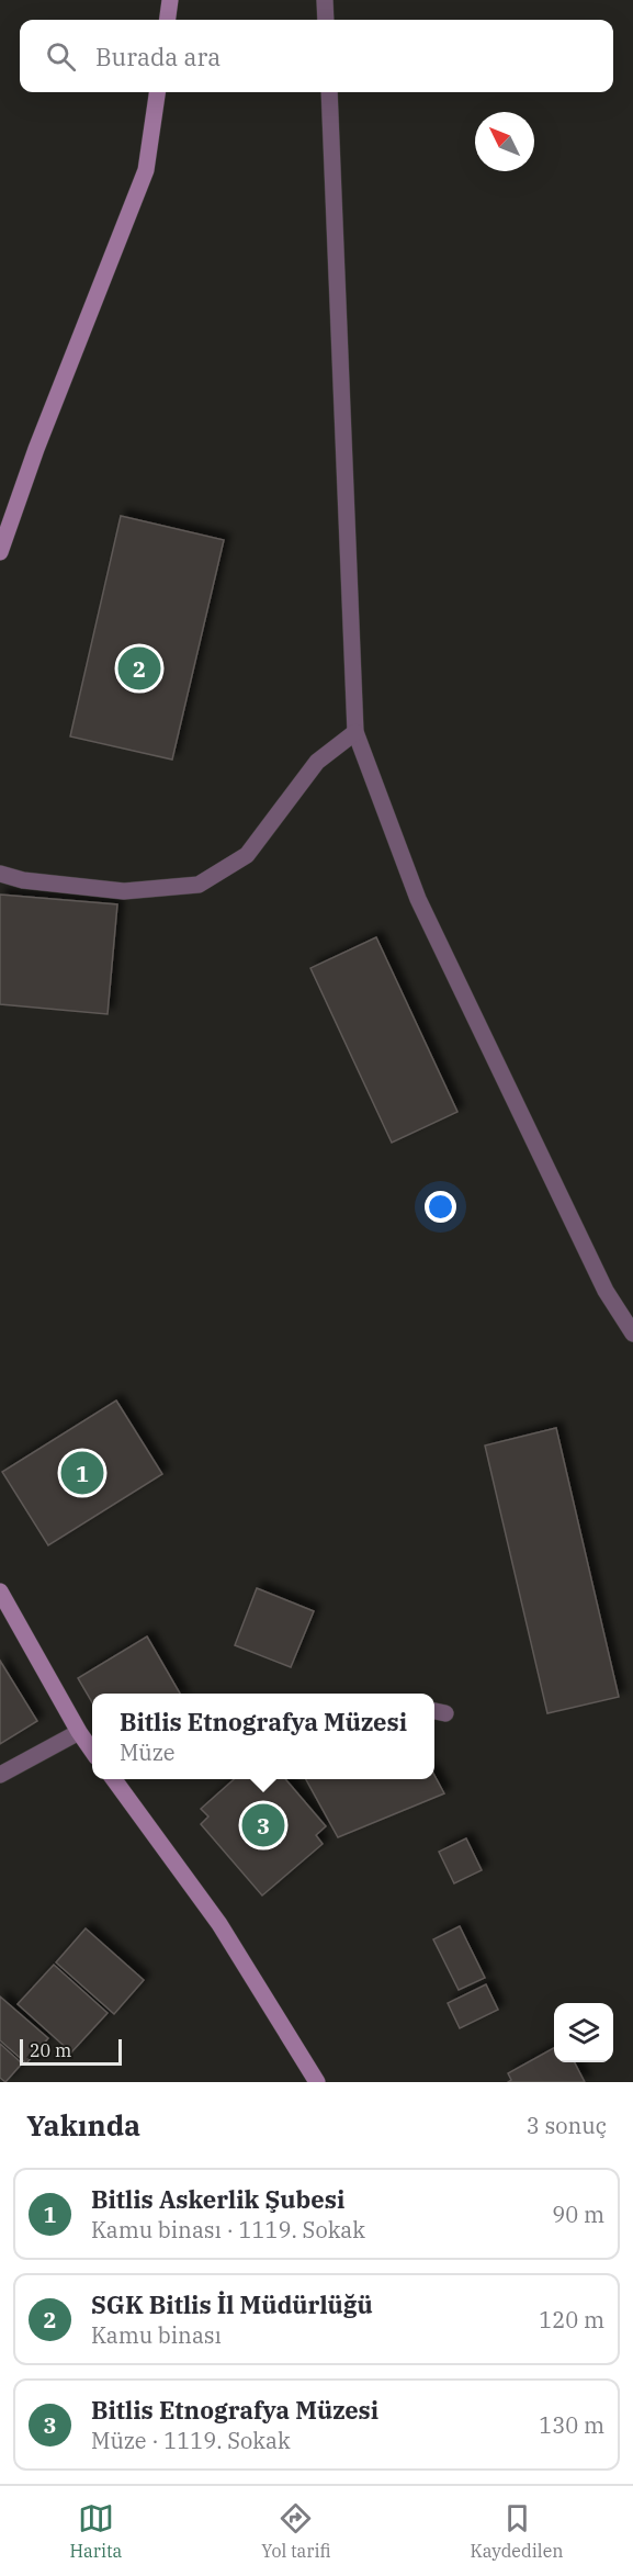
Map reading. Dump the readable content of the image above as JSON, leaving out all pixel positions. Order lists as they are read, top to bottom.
{
  "scale_bar": "20 m",
  "north": "top left",
  "page": {
    "search": "Burada ara",
    "pins": ["2", "1", "3"],
    "popup": ["Bitlis Etnografya Müzesi", "Müze"],
    "scale": "20 m",
    "heading": ["Yakında", "3 sonuç"],
    "list": [
      {
        "mark": "1",
        "name": "Bitlis Askerlik Şubesi",
        "note": "Kamu binası · 1119. Sokak",
        "value": "90 m"
      },
      {
        "mark": "2",
        "name": "SGK Bitlis İl Müdürlüğü",
        "note": "Kamu binası",
        "value": "120 m"
      },
      {
        "mark": "3",
        "name": "Bitlis Etnografya Müzesi",
        "note": "Müze · 1119. Sokak",
        "value": "130 m"
      }
    ],
    "nav": ["Harita", "Yol tarifi", "Kaydedilen"]
  }
}
